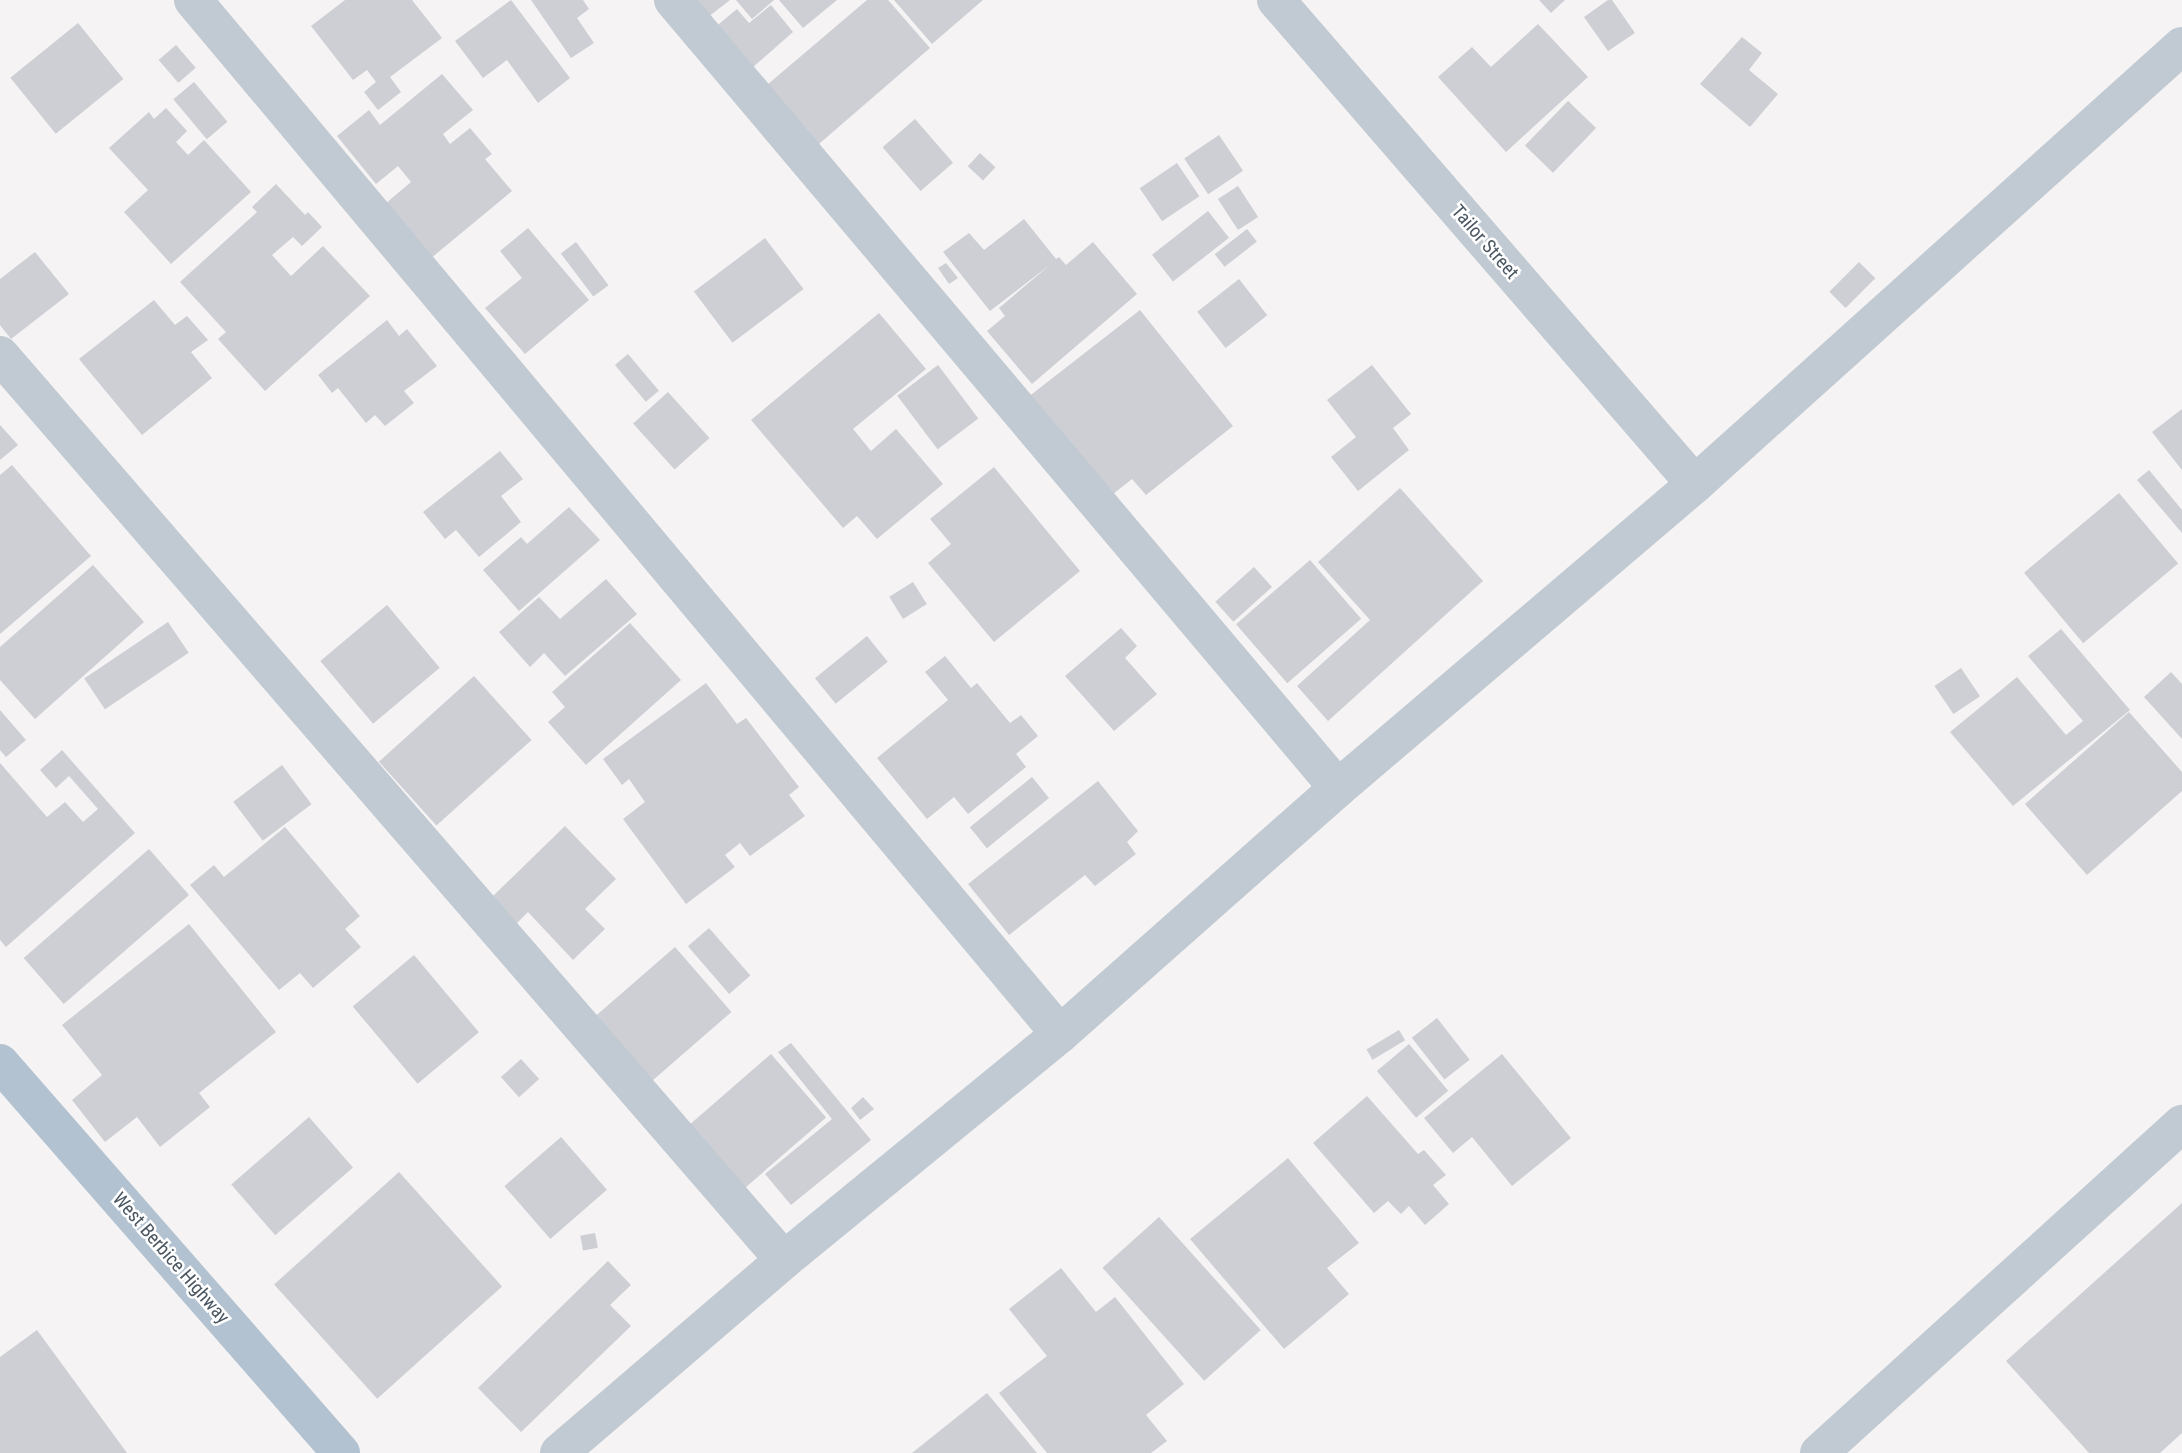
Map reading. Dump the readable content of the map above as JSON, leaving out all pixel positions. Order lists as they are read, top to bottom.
{
  "streets": {
    "main road": ["West Berbice Highway"],
    "street": ["Tailor Street"]
  }
}
